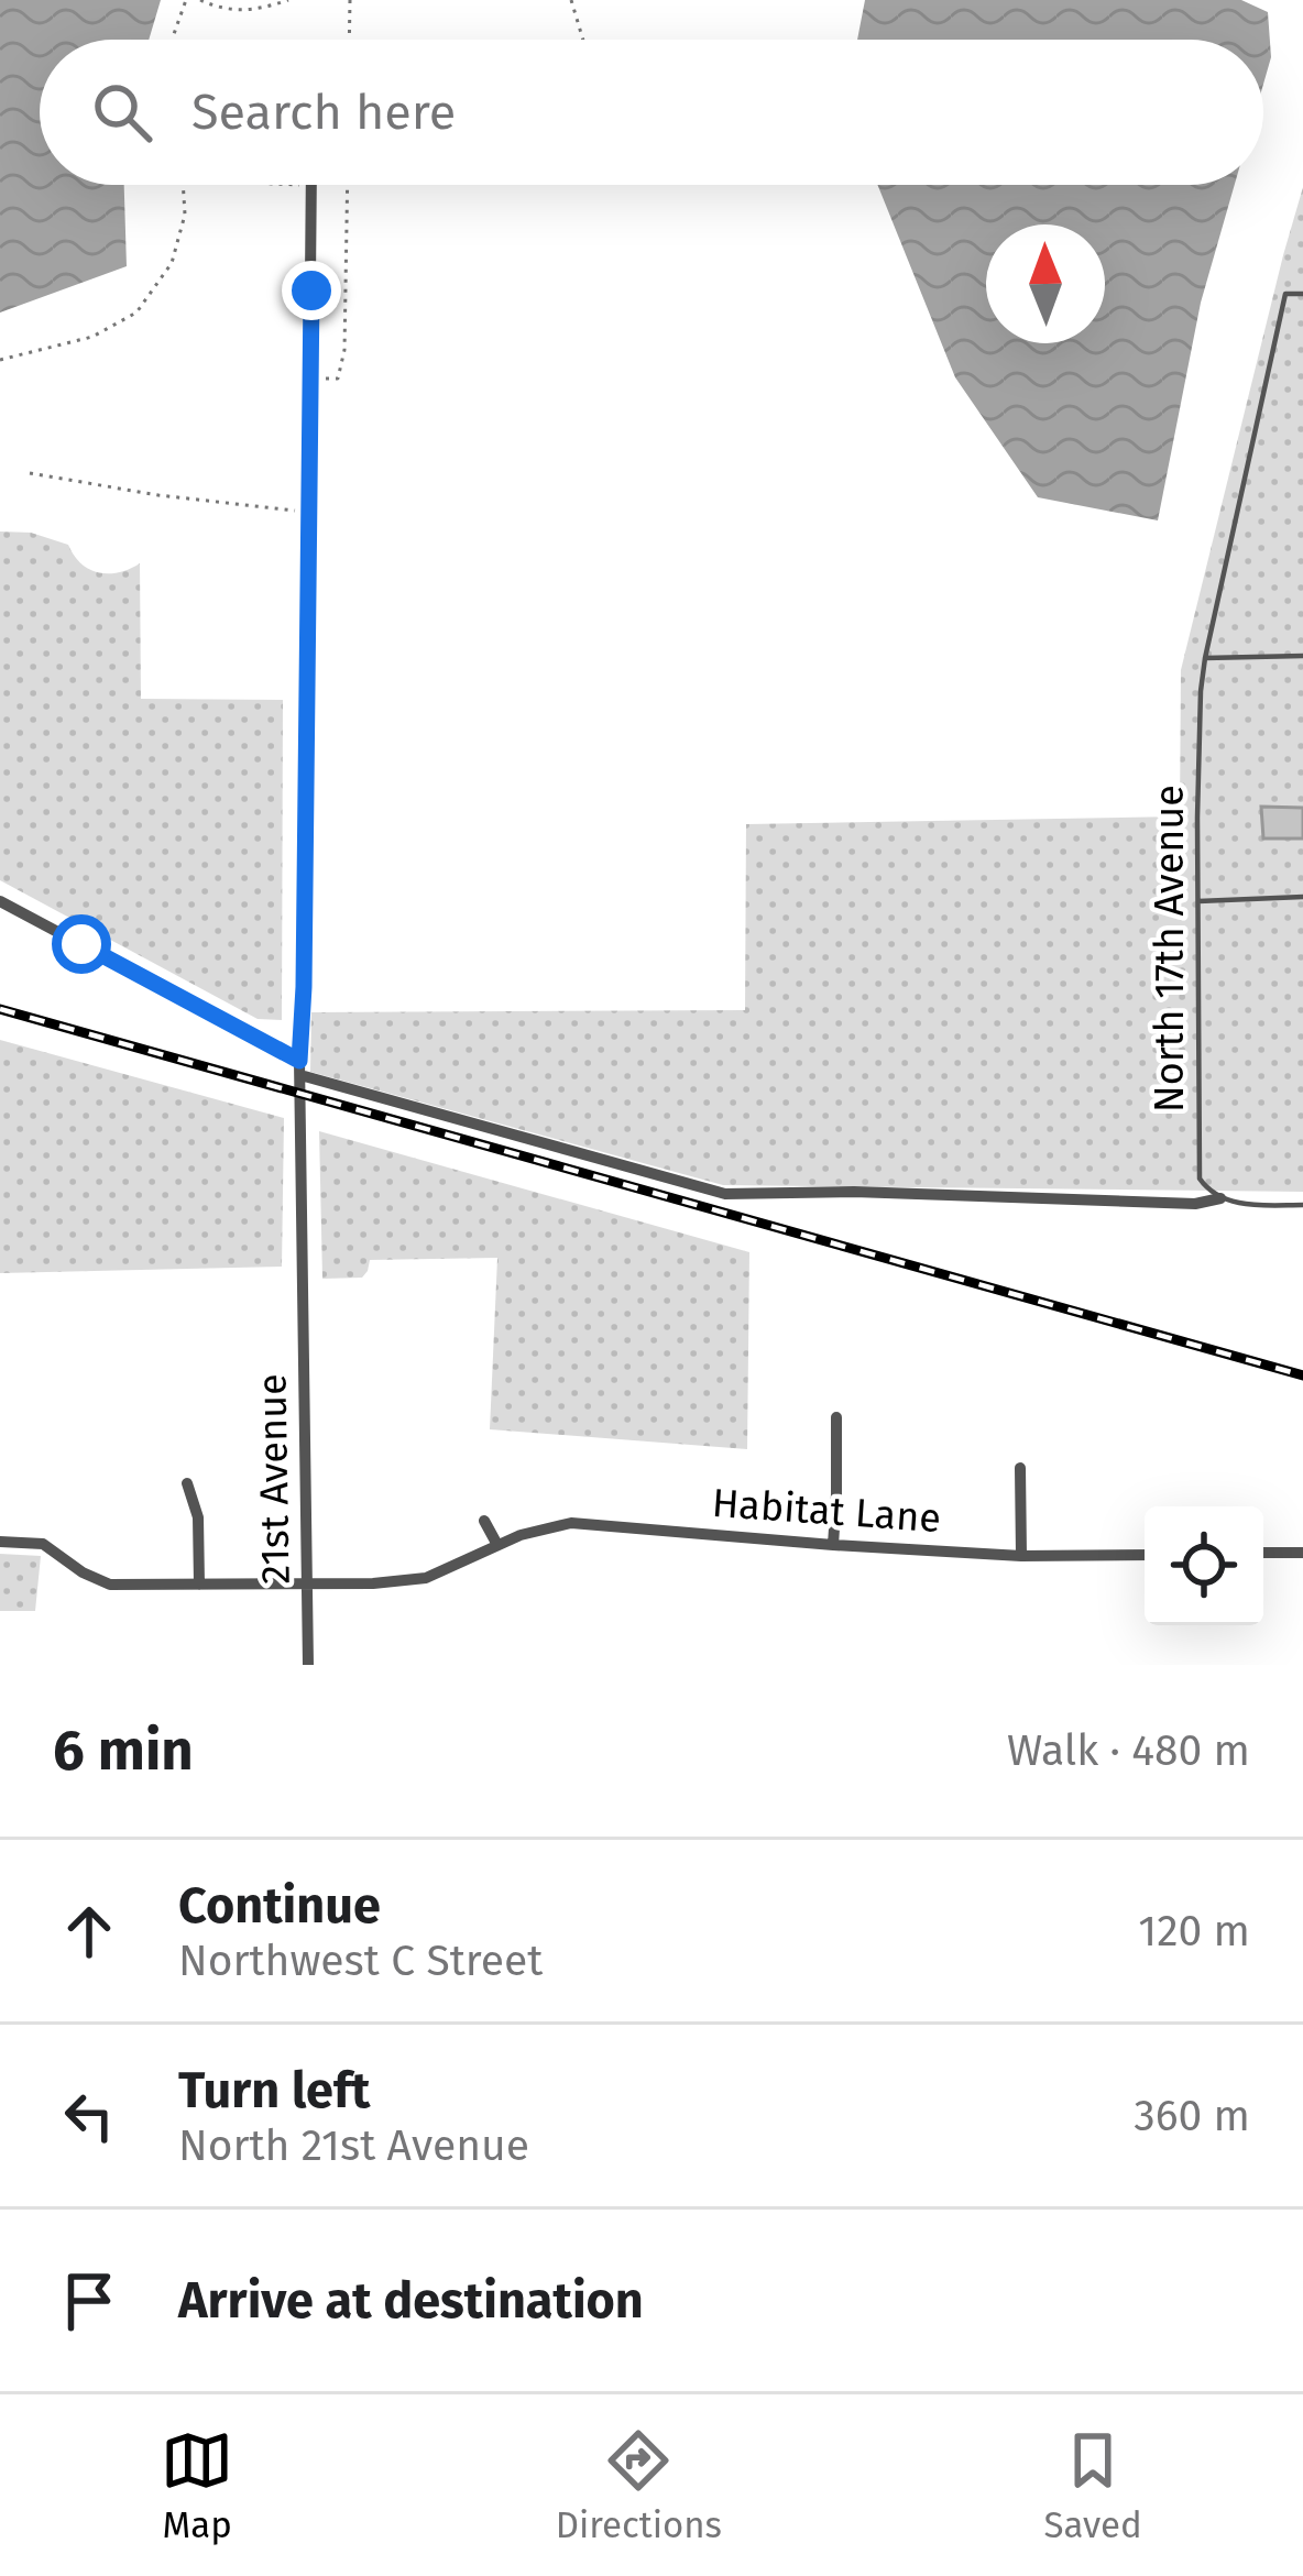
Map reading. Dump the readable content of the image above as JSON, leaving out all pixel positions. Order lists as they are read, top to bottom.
{
  "streets": {
    "street": ["21st Avenue", "Habitat Lane"],
    "lane": ["North 17th Avenue"]
  },
  "crossings": [
    ["21st Avenue", "Habitat Lane"]
  ],
  "north": "top",
  "page": {
    "search": "Search here",
    "heading": ["6 min", "Walk · 480 m"],
    "list": [
      ["Continue", "Northwest C Street", "120 m"],
      ["Turn left", "North 21st Avenue", "360 m"],
      "Arrive at destination"
    ],
    "nav": ["Map", "Directions", "Saved"]
  }
}
